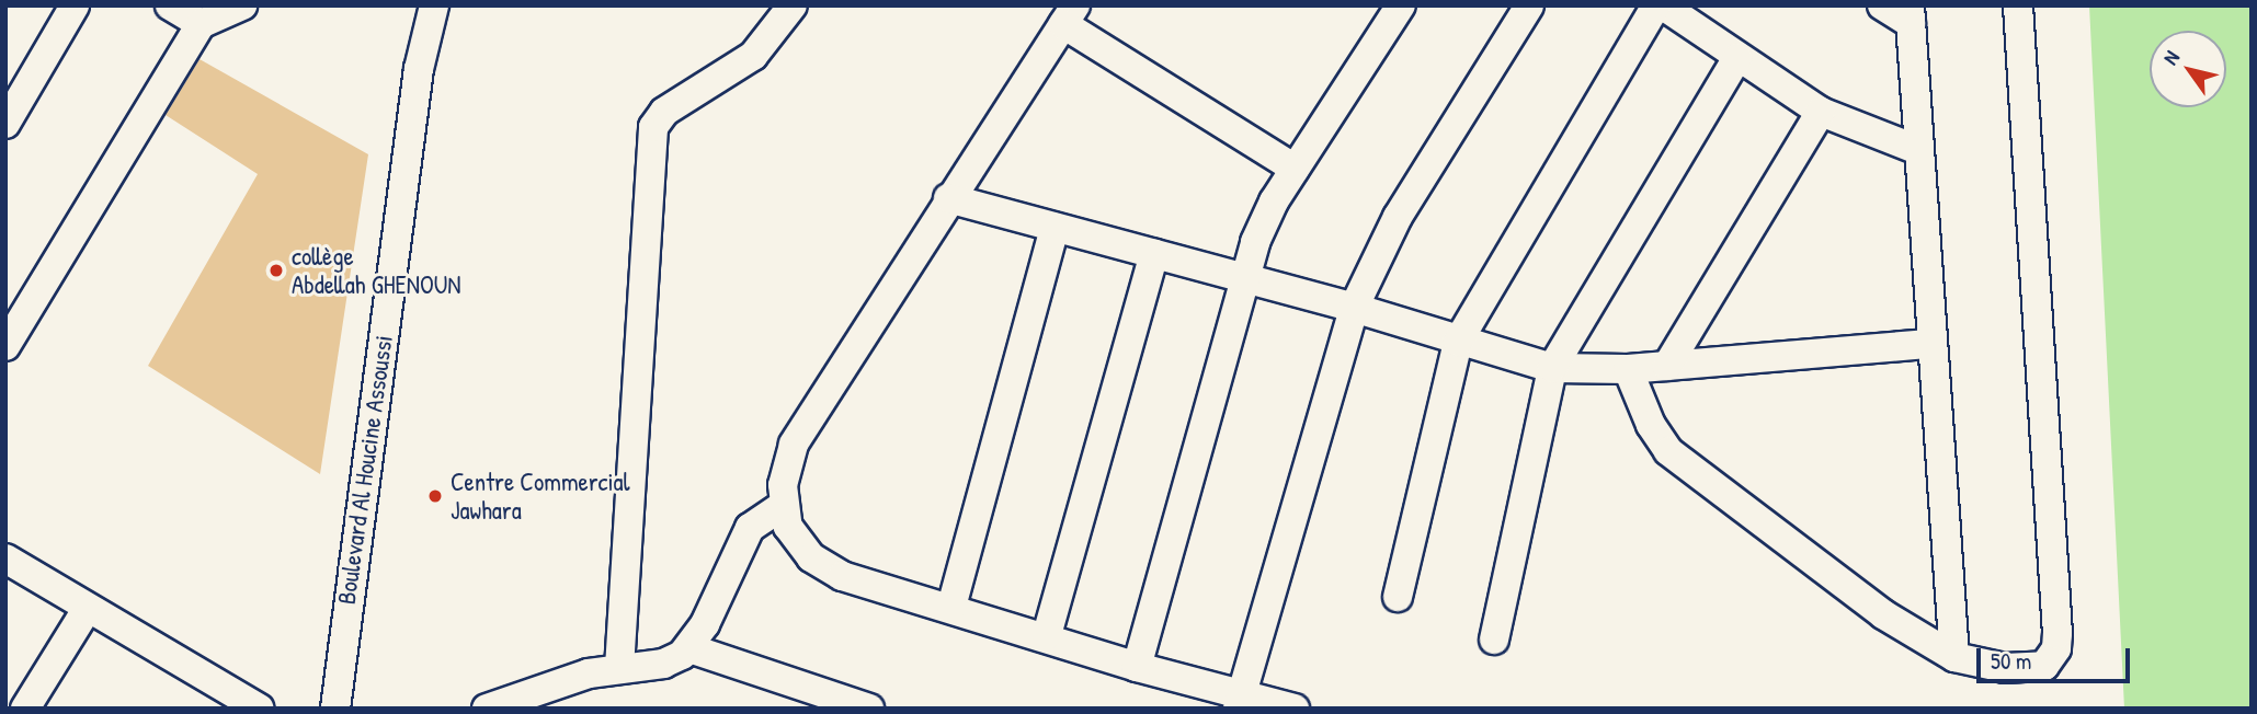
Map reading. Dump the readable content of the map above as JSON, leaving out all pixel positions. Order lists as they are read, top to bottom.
{
  "streets": {
    "street": ["Boulevard Al Houcine Assoussi"]
  },
  "places": ["collège Abdellah GHENOUN", "Centre Commercial Jawhara"],
  "scale_bar": "50 m",
  "north": "top left"
}
